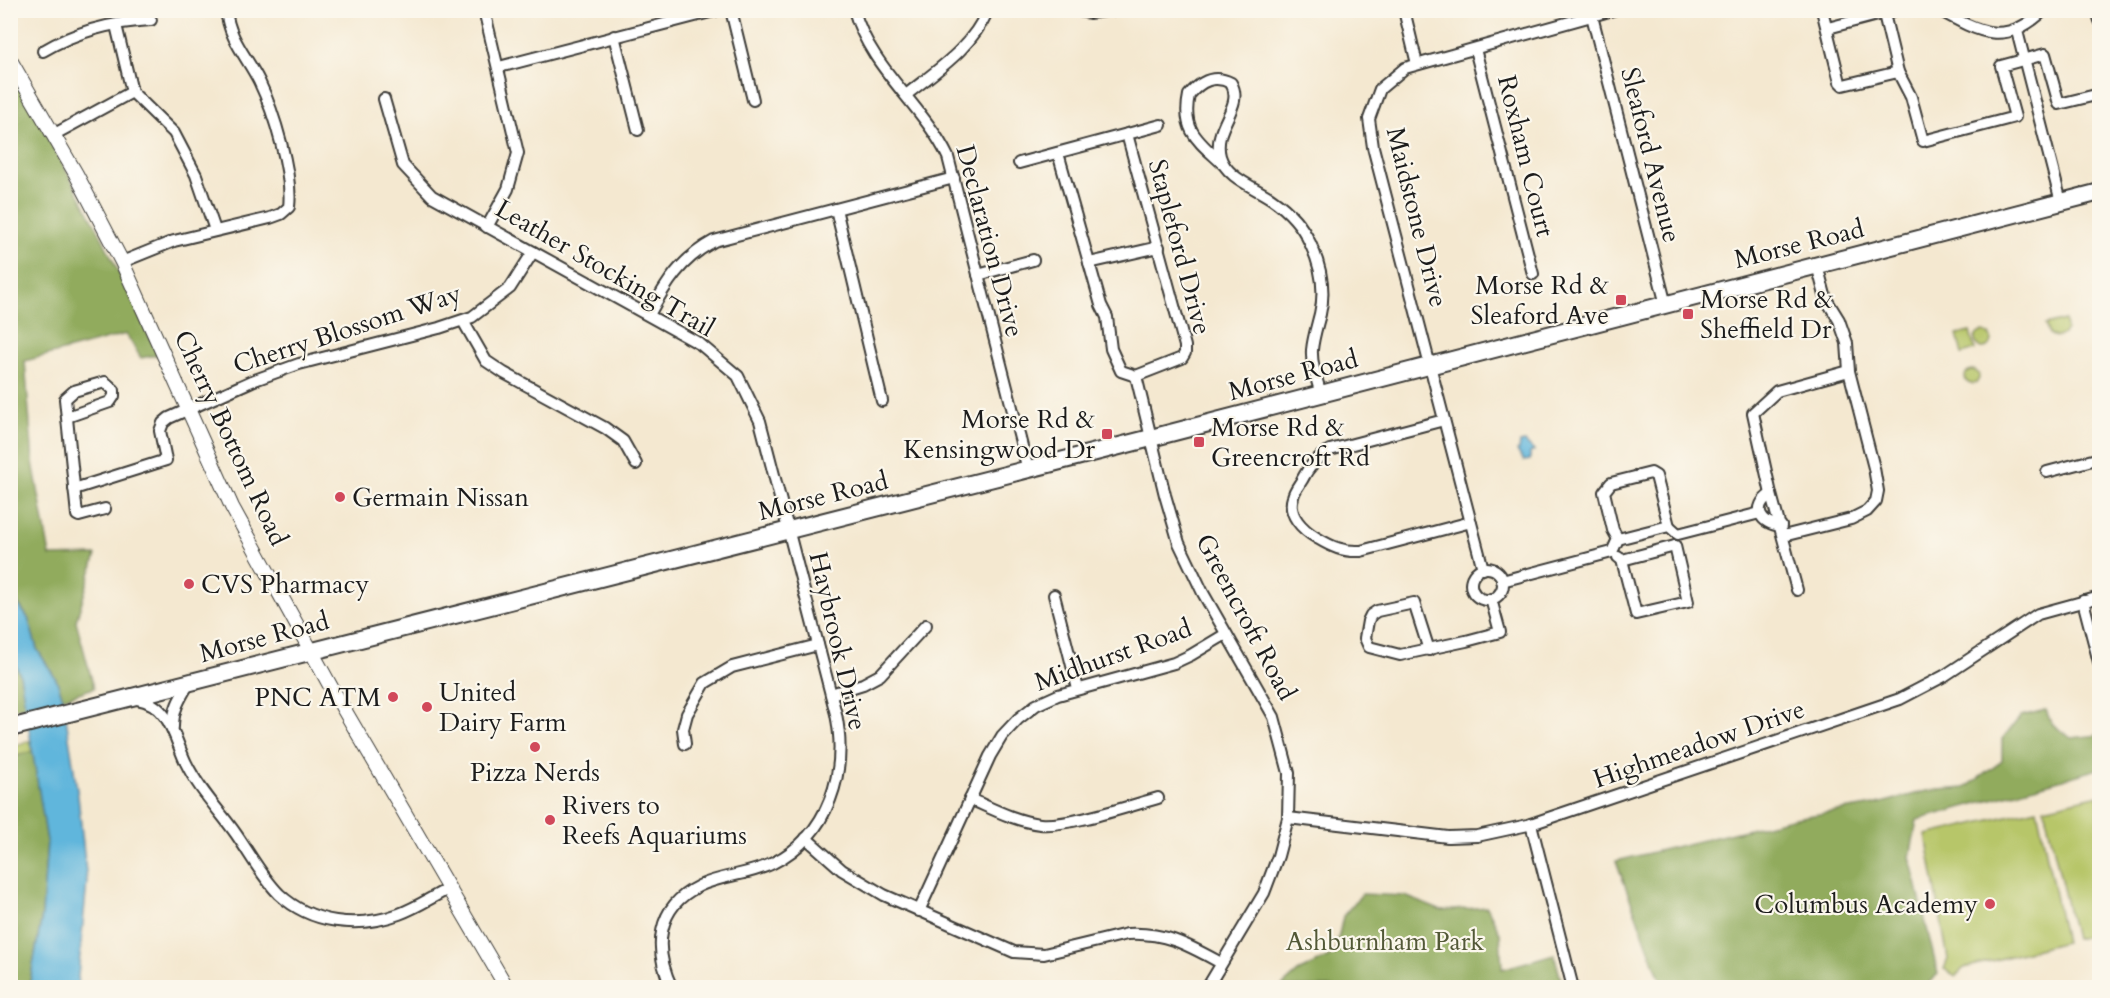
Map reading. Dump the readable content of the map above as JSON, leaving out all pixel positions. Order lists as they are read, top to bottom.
{
  "streets": {
    "main road": ["Morse Road", "Cherry Bottom Road"],
    "street": [
      "Sleaford Avenue",
      "Roxham Court",
      "Maidstone Drive",
      "Declaration Drive",
      "Stapleford Drive",
      "Leather Stocking Trail",
      "Cherry Blossom Way",
      "Greencroft Road",
      "Haybrook Drive",
      "Midhurst Road",
      "Highmeadow Drive"
    ]
  },
  "crossings": [
    ["Sleaford Avenue", "Maidstone Drive"],
    ["Sleaford Avenue", "Morse Road"],
    ["Roxham Court", "Maidstone Drive"],
    ["Maidstone Drive", "Morse Road"],
    ["Declaration Drive", "Morse Road"],
    ["Morse Road", "Leather Stocking Trail"],
    ["Morse Road", "Cherry Bottom Road"],
    ["Morse Road", "Greencroft Road"],
    ["Morse Road", "Haybrook Drive"],
    ["Stapleford Drive", "Greencroft Road"],
    ["Leather Stocking Trail", "Cherry Blossom Way"],
    ["Leather Stocking Trail", "Haybrook Drive"],
    ["Cherry Blossom Way", "Cherry Bottom Road"],
    ["Greencroft Road", "Midhurst Road"],
    ["Greencroft Road", "Highmeadow Drive"]
  ],
  "parks": ["Ashburnham Park"],
  "places": {
    "transit": [
      "Morse Rd & Sleaford Ave",
      "Morse Rd & Sheffield Dr",
      "Morse Rd & Kensingwood Dr",
      "Morse Rd & Greencroft Rd"
    ],
    "other": [
      "Germain Nissan",
      "CVS Pharmacy",
      "PNC ATM",
      "United Dairy Farm",
      "Pizza Nerds",
      "Rivers to Reefs Aquariums",
      "Columbus Academy"
    ]
  }
}
